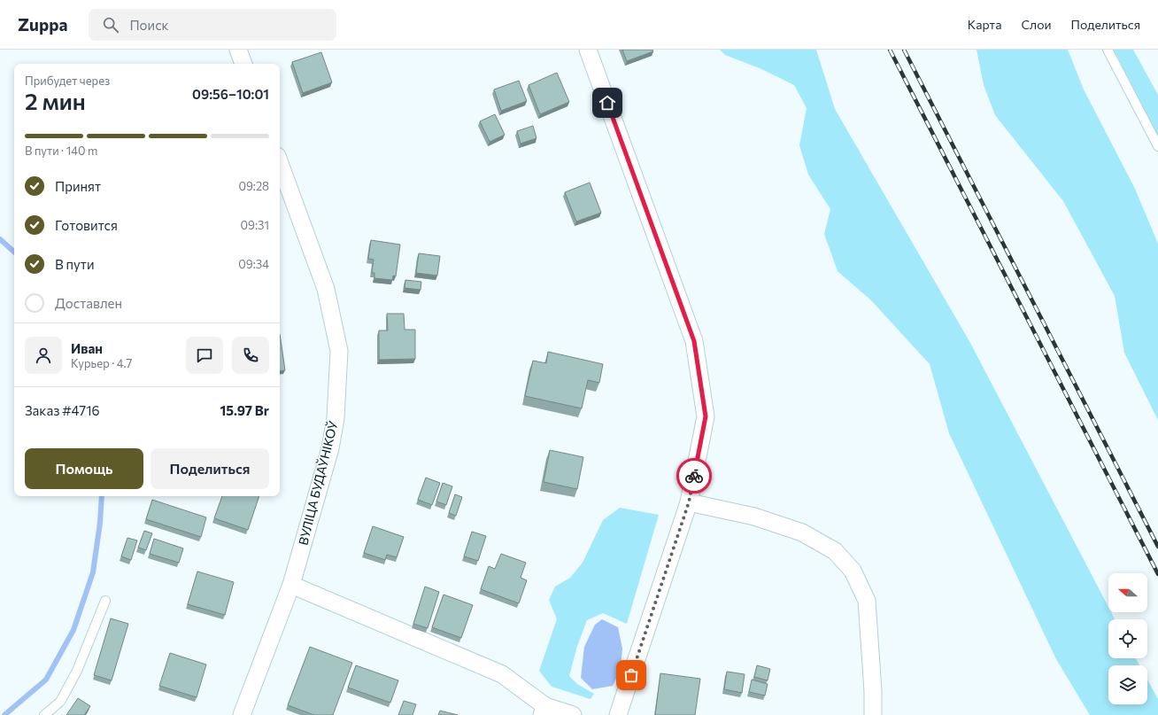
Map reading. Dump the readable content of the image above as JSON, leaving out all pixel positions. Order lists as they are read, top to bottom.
{
  "streets": {
    "street": ["ВУЛІЦА БУДАЎНІКОЎ"]
  },
  "north": "left",
  "page": {
    "header": "Zuppa",
    "search": "Поиск",
    "nav": ["Карта", "Слои", "Поделиться"],
    "heading": ["2 мин", "Прибудет через", "09:56–10:01"],
    "panel": [
      "Иван",
      "Курьер · 4.7",
      "Заказ #4716",
      "15.97 Br"
    ],
    "bar": "В пути · 140 m",
    "list": [
      ["Принят", "09:28"],
      ["Готовится", "09:31"],
      ["В пути", "09:34"],
      "Доставлен"
    ],
    "buttons": ["Помощь", "Поделиться"]
  }
}
